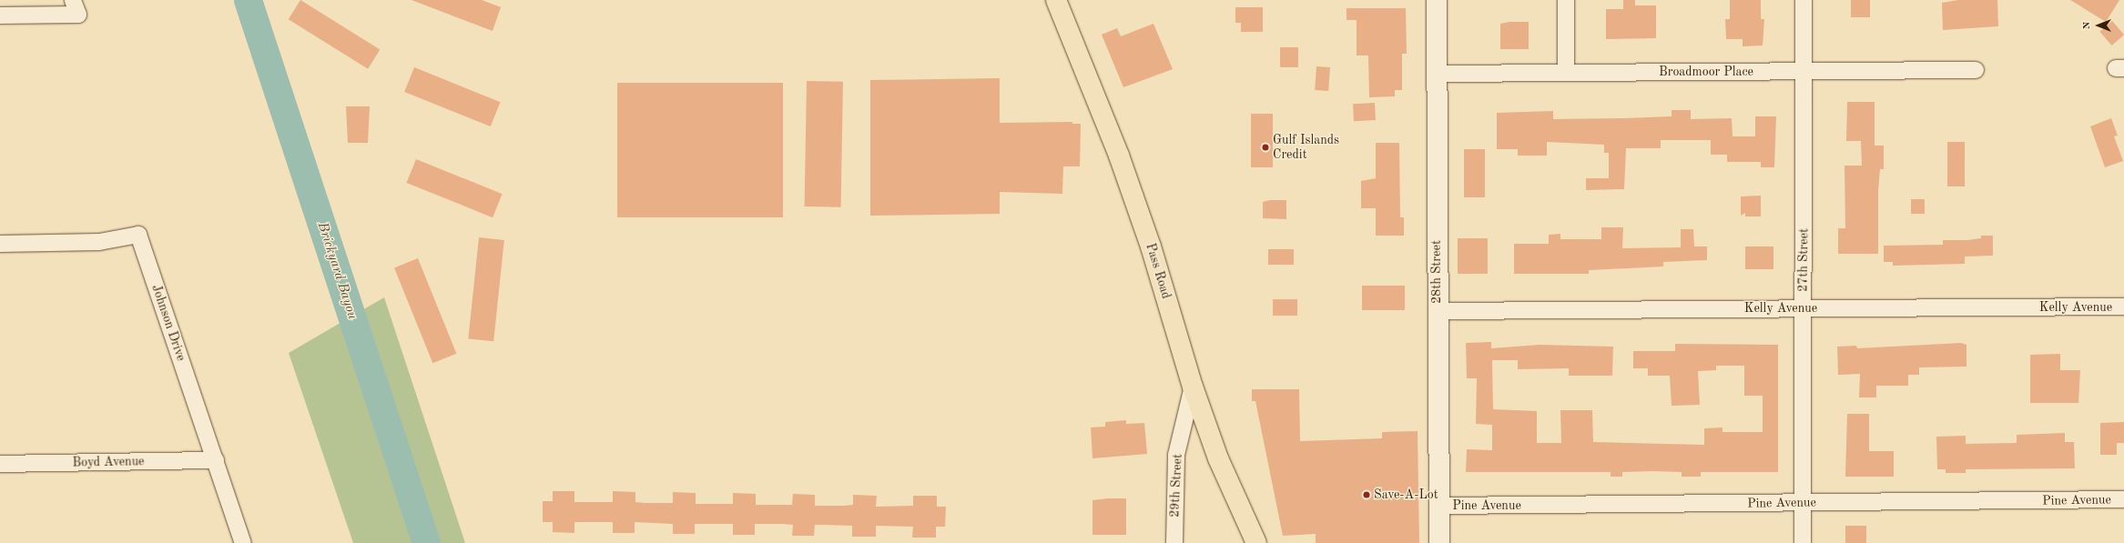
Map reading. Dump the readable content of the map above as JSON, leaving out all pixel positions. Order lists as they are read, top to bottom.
{
  "streets": {
    "main road": ["Pass Road"],
    "street": [
      "Broadmoor Place",
      "27th Street",
      "28th Street",
      "Kelly Avenue",
      "Johnson Drive",
      "Boyd Avenue",
      "29th Street",
      "Pine Avenue"
    ]
  },
  "crossings": [
    ["Broadmoor Place", "27th Street"],
    ["Broadmoor Place", "28th Street"],
    ["27th Street", "Kelly Avenue"],
    ["27th Street", "Pine Avenue"],
    ["Pass Road", "29th Street"],
    ["28th Street", "Kelly Avenue"],
    ["28th Street", "Pine Avenue"],
    ["Johnson Drive", "Boyd Avenue"]
  ],
  "water": ["Brickyard Bayou"],
  "places": ["Gulf Islands Credit", "Save-A-Lot"],
  "north": "left"
}
